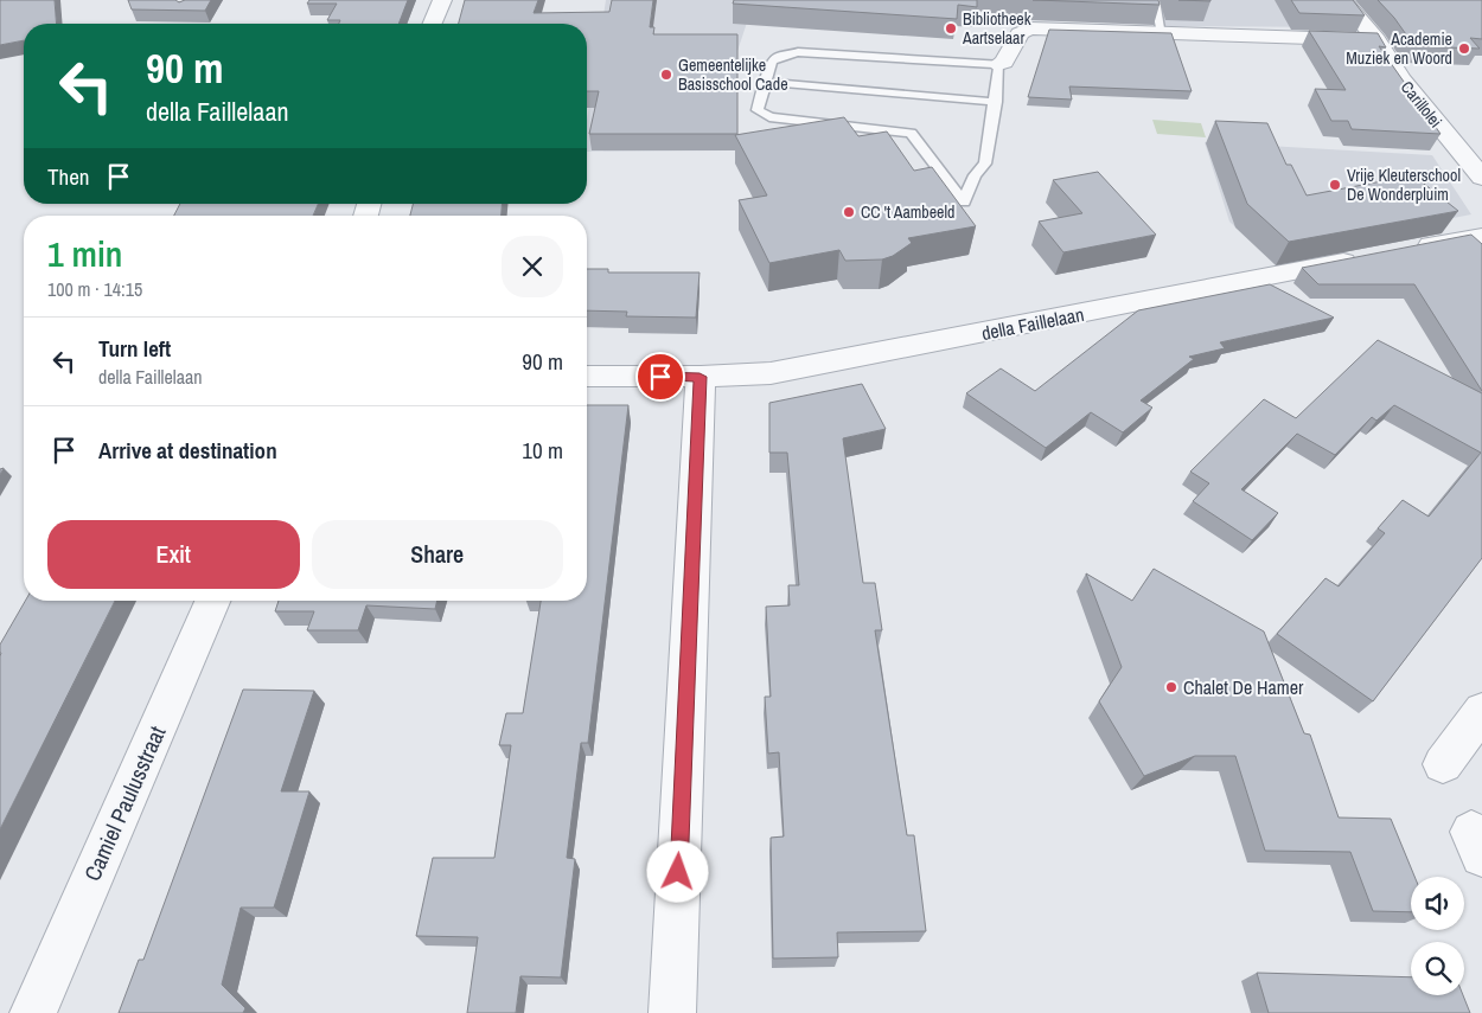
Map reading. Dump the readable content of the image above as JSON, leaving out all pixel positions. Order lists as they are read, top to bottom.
{
  "streets": {
    "street": ["Carillolei", "della Faillelaan", "Camiel Paulusstraat"]
  },
  "places": [
    "Bibliotheek Aartselaar",
    "Academie Muziek en Woord",
    "Gemeentelijke Basisschool Cade",
    "Vrije Kleuterschool De Wonderpluim",
    "CC 't Aambeeld",
    "Chalet De Hamer"
  ],
  "page": {
    "turn": ["90 m", "della Faillelaan"],
    "then": "Then",
    "heading": ["1 min", "100 m · 14:15"],
    "list": [
      {
        "name": "Turn left",
        "note": "della Faillelaan",
        "value": "90 m"
      },
      {
        "name": "Arrive at destination",
        "value": "10 m"
      }
    ],
    "buttons": ["Exit", "Share"]
  }
}
